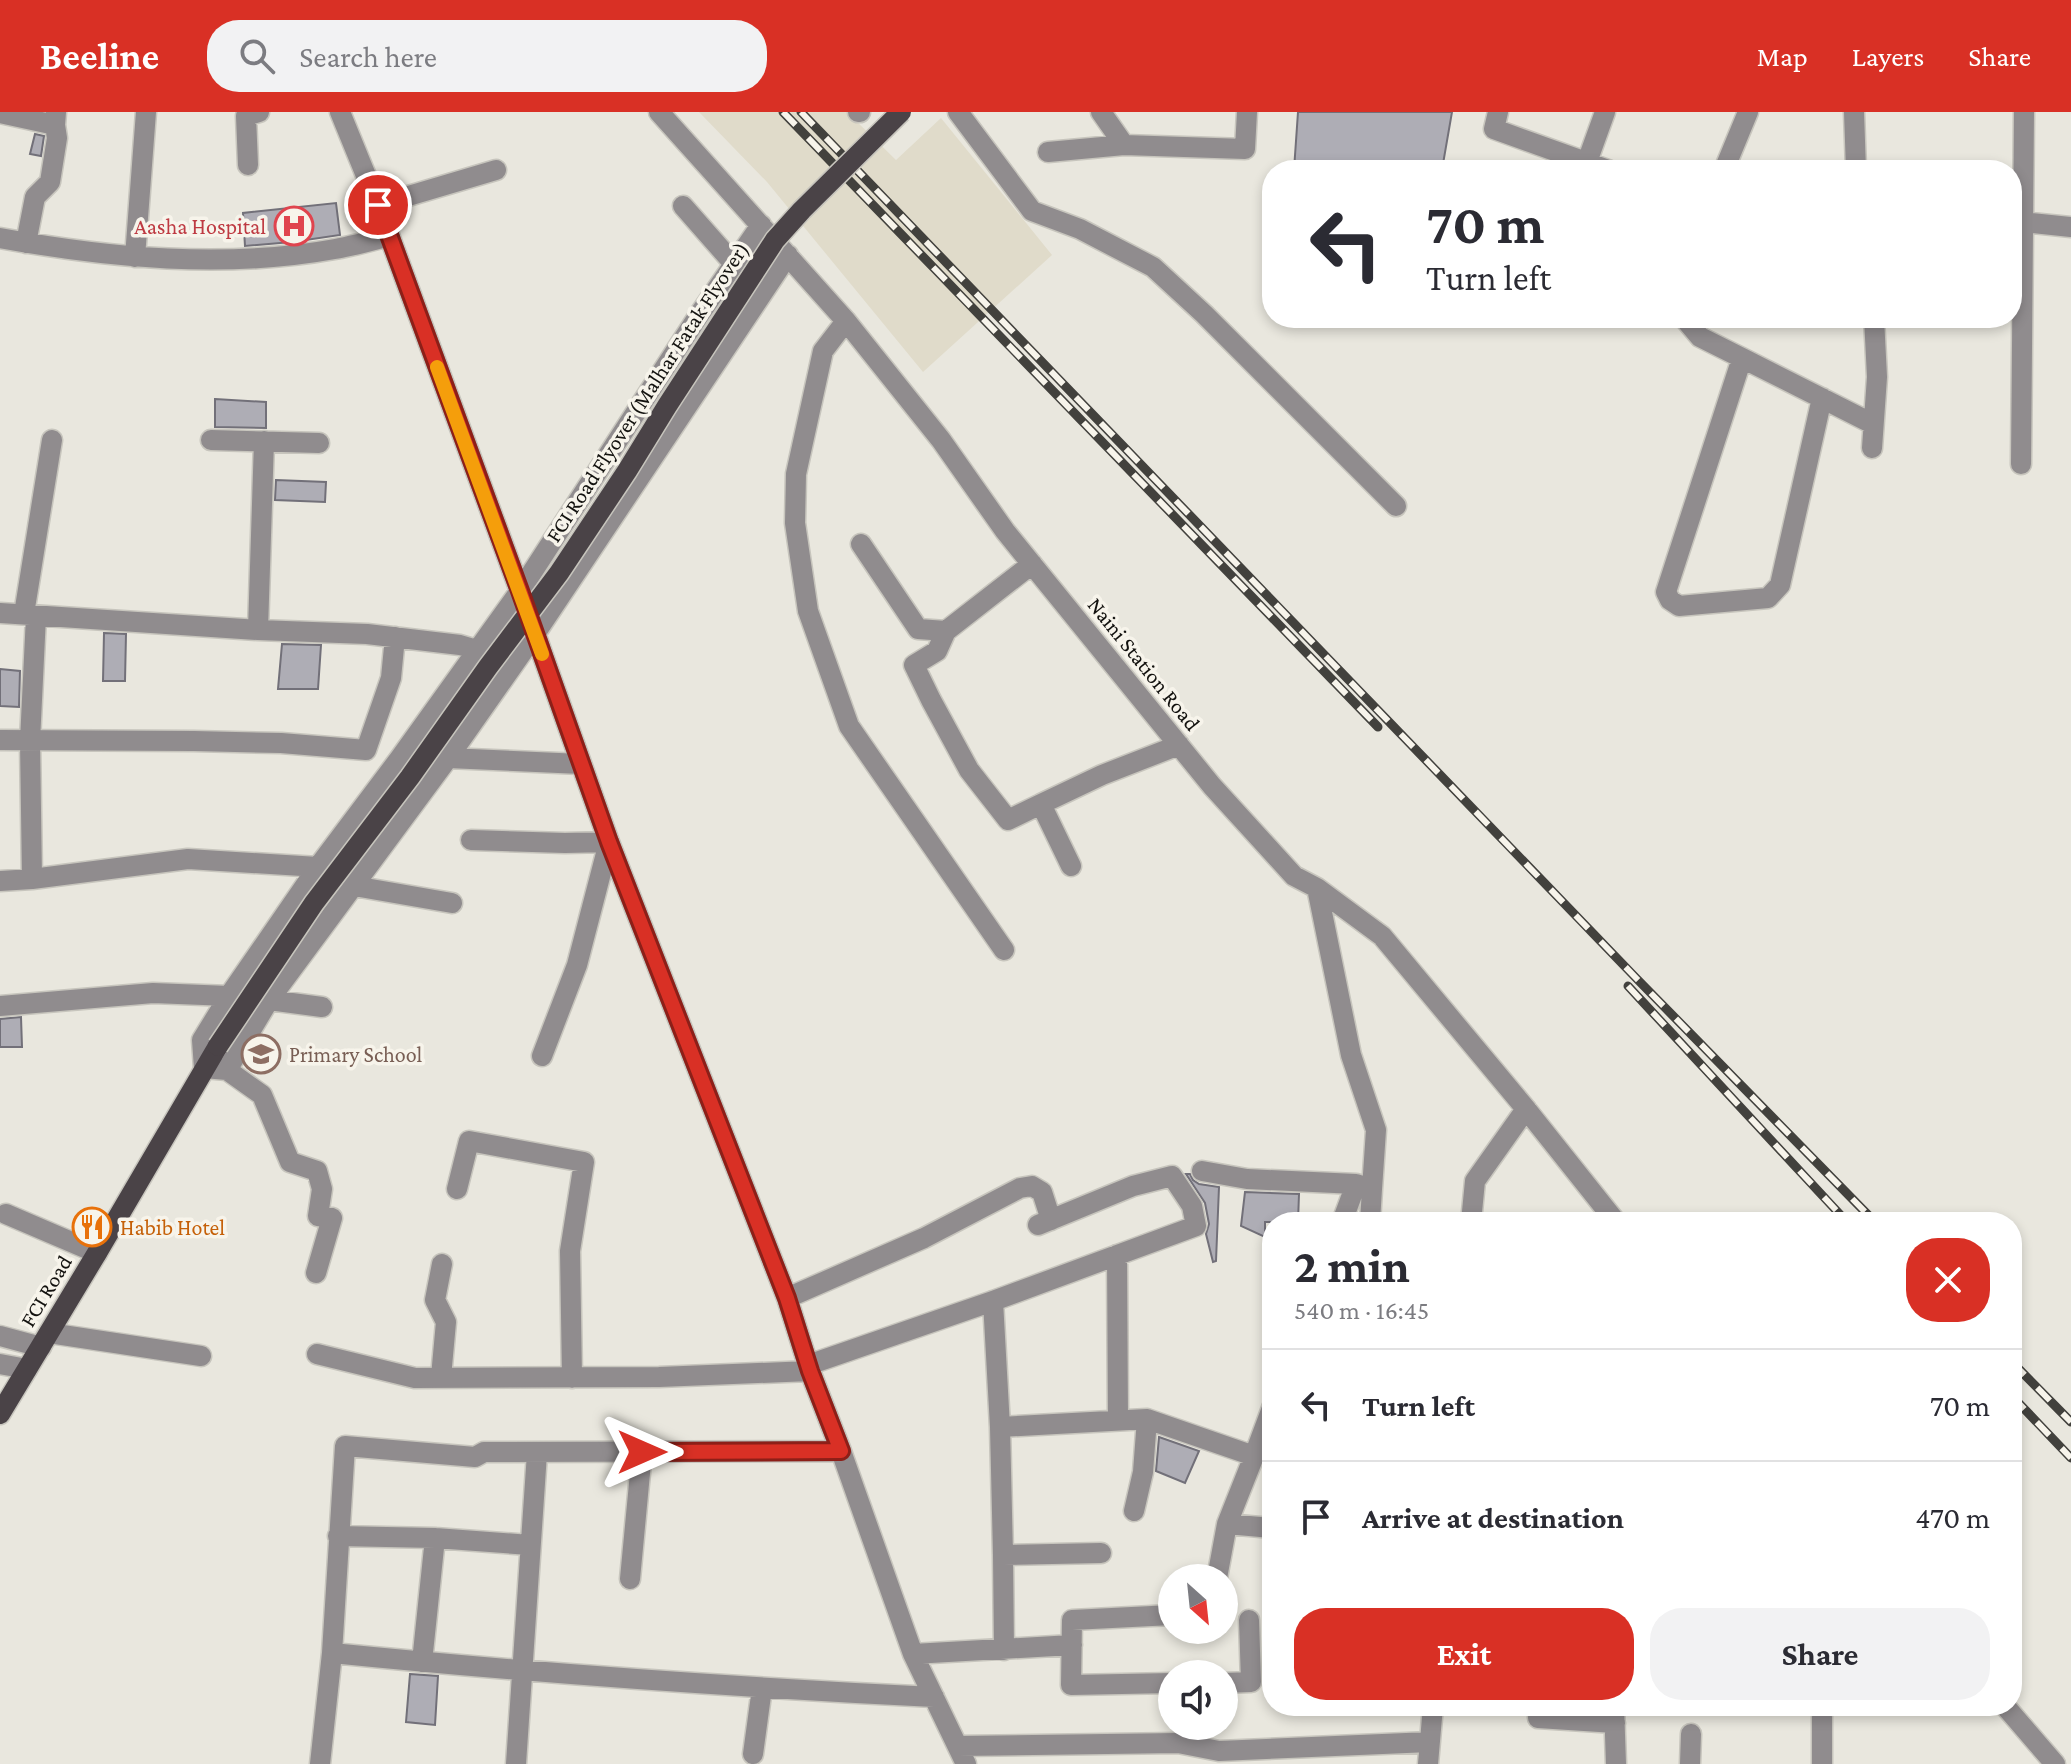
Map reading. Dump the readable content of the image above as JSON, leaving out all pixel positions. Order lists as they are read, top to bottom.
{
  "streets": {
    "main road": ["FCI Road Flyover (Malhar Fatak Flyover)", "FCI Road"],
    "street": ["Naini Station Road"]
  },
  "crossings": [
    ["FCI Road Flyover (Malhar Fatak Flyover)", "FCI Road"]
  ],
  "places": {
    "hospital": ["Aasha Hospital"],
    "school or university": ["Primary School"],
    "restaurant": ["Habib Hotel"]
  },
  "north": "bottom right",
  "page": {
    "header": "Beeline",
    "search": "Search here",
    "nav": ["Map", "Layers", "Share"],
    "turn": ["70 m", "Turn left"],
    "heading": ["2 min", "540 m · 16:45"],
    "list": [
      {
        "name": "Turn left",
        "value": "70 m"
      },
      {
        "name": "Arrive at destination",
        "value": "470 m"
      }
    ],
    "buttons": ["Exit", "Share"]
  }
}
